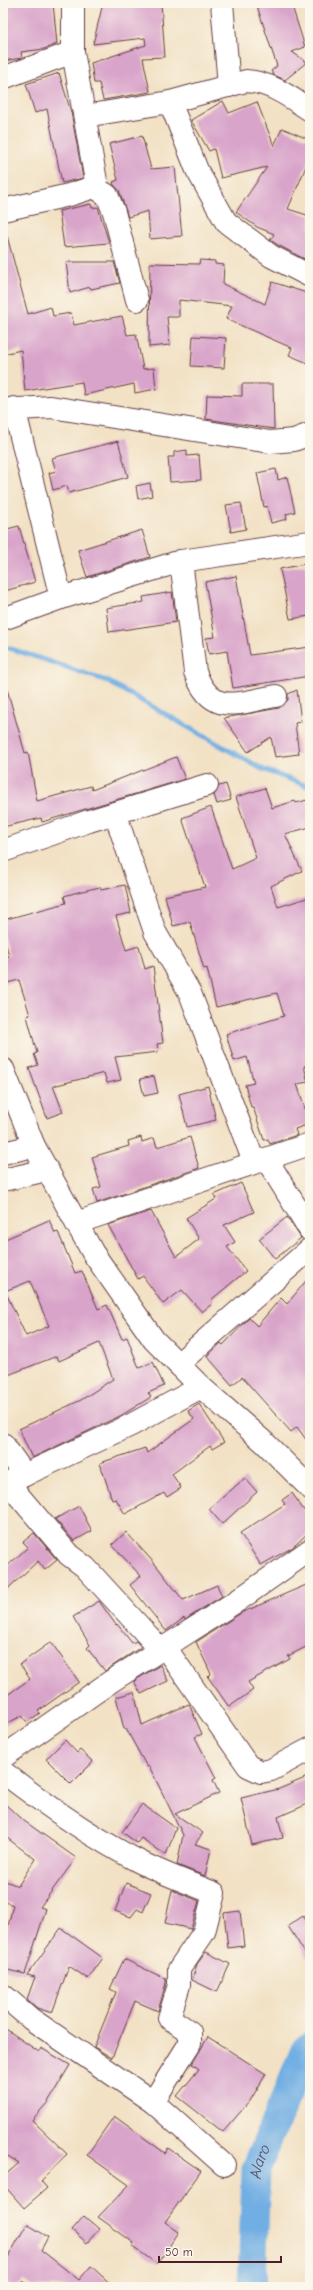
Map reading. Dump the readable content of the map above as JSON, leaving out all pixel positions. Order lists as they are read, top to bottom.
{
  "water": ["Alaro"],
  "scale_bar": "50 m"
}
